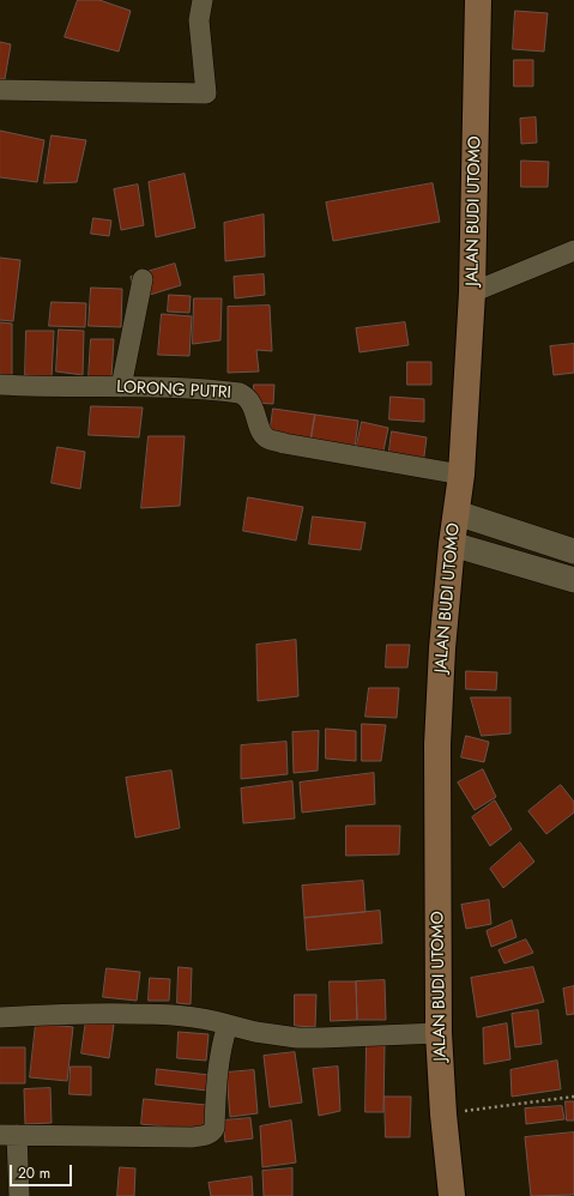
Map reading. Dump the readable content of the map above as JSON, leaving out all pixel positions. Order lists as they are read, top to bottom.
{
  "streets": {
    "main road": ["JALAN BUDI UTOMO"],
    "street": ["LORONG PUTRI"]
  },
  "crossings": [
    ["JALAN BUDI UTOMO", "LORONG PUTRI"]
  ],
  "scale_bar": "20 m"
}
